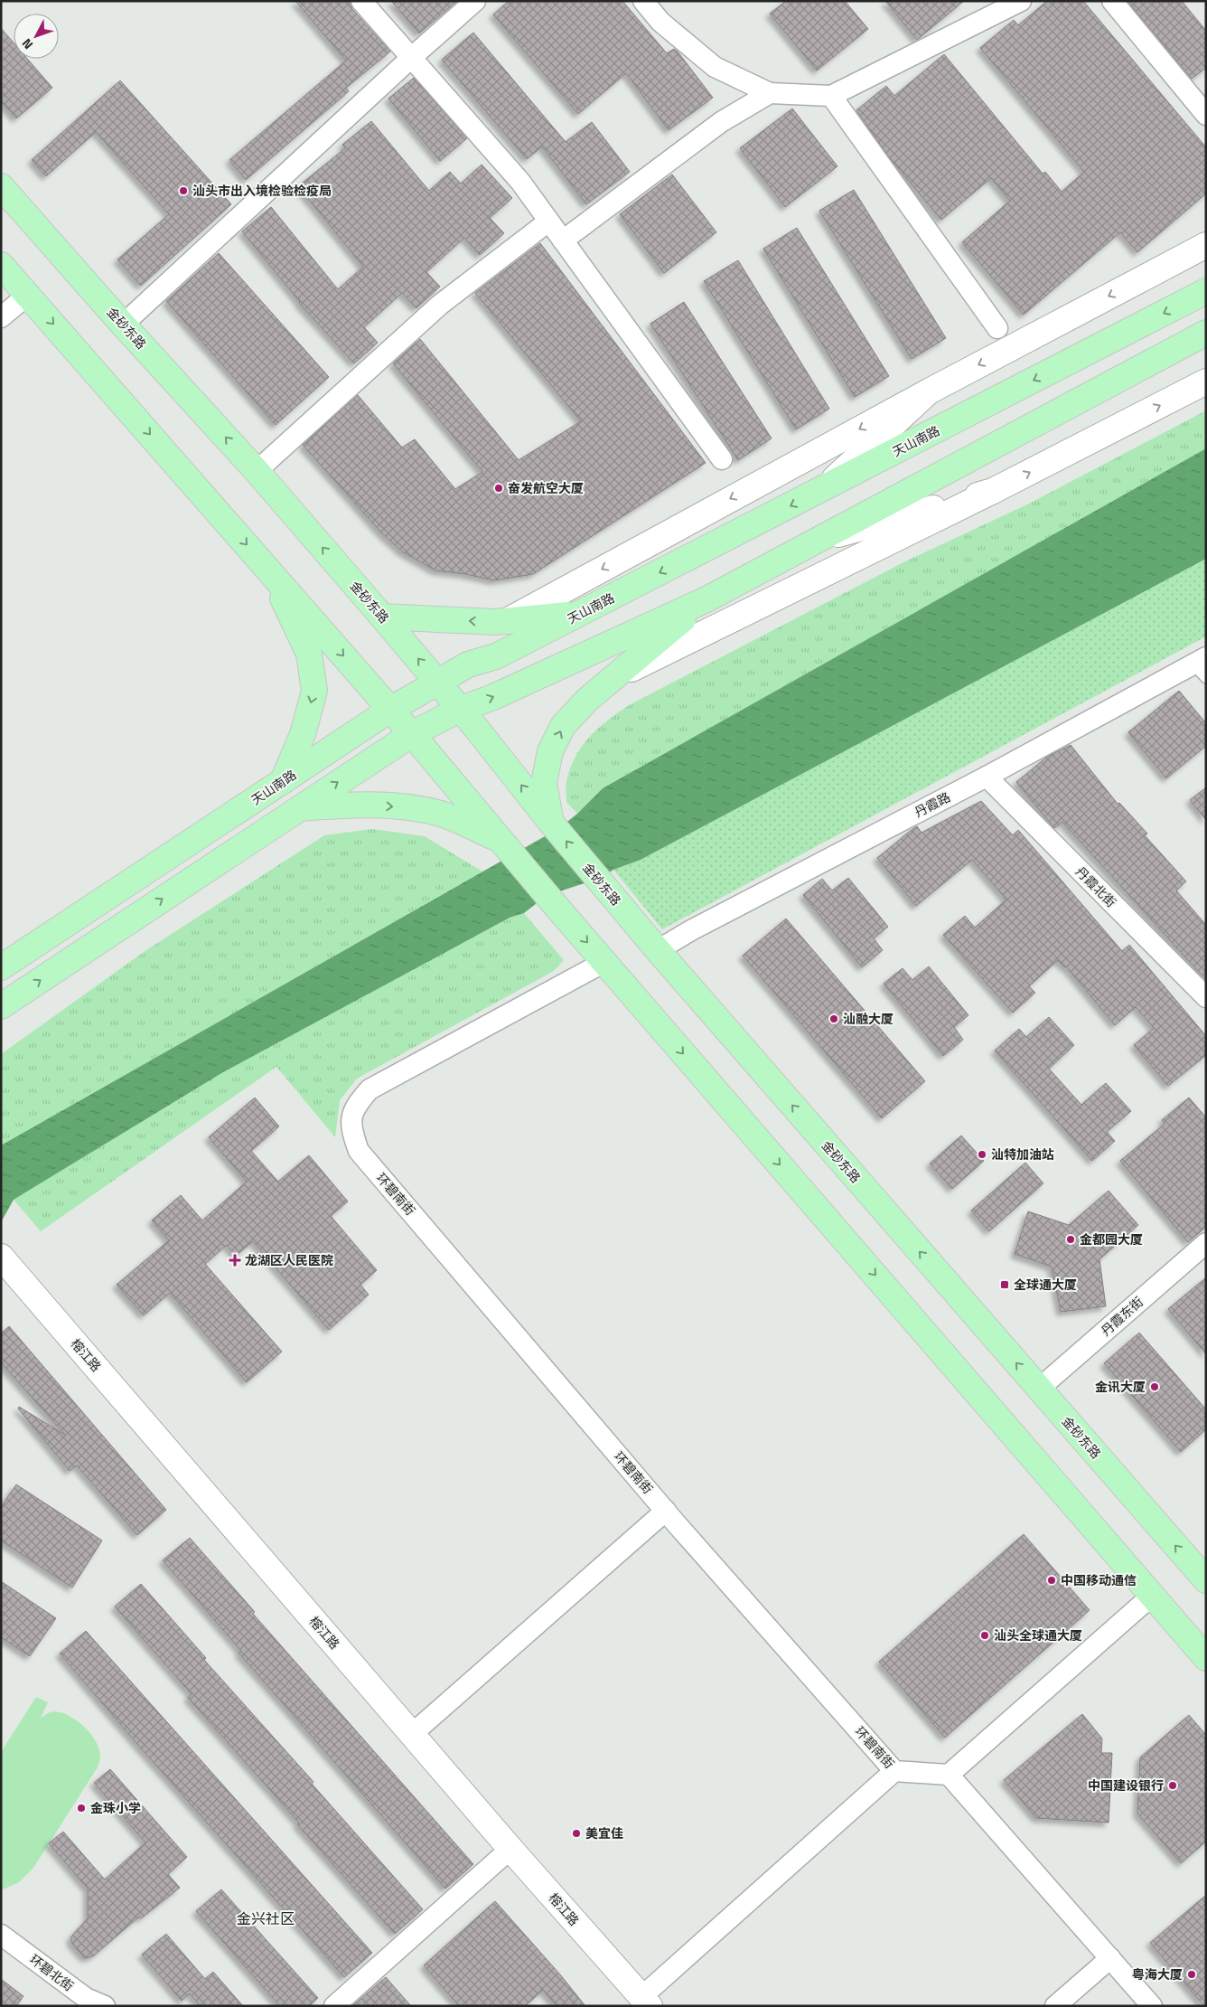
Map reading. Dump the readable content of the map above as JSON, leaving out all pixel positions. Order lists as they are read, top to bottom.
{
  "streets": {
    "main road": ["金砂东路", "天山南路", "榕江路"],
    "street": [
      "丹霞路",
      "丹霞北街",
      "环碧南街",
      "丹霞东街",
      "环碧北街"
    ]
  },
  "crossings": [
    ["金砂东路", "天山南路"],
    ["金砂东路", "丹霞路"],
    ["金砂东路", "丹霞东街"],
    ["丹霞路", "丹霞北街"]
  ],
  "districts": ["金兴社区"],
  "places": {
    "other": [
      "汕头市出入境检验检疫局",
      "奋发航空大厦",
      "汕融大厦",
      "汕特加油站",
      "金都园大厦",
      "金讯大厦",
      "中国移动通信",
      "汕头全球通大厦",
      "中国建设银行",
      "金珠小学",
      "美宜佳",
      "粤海大厦"
    ],
    "health": ["龙湖区人民医院"],
    "transit": ["全球通大厦"]
  },
  "north": "bottom left"
}
